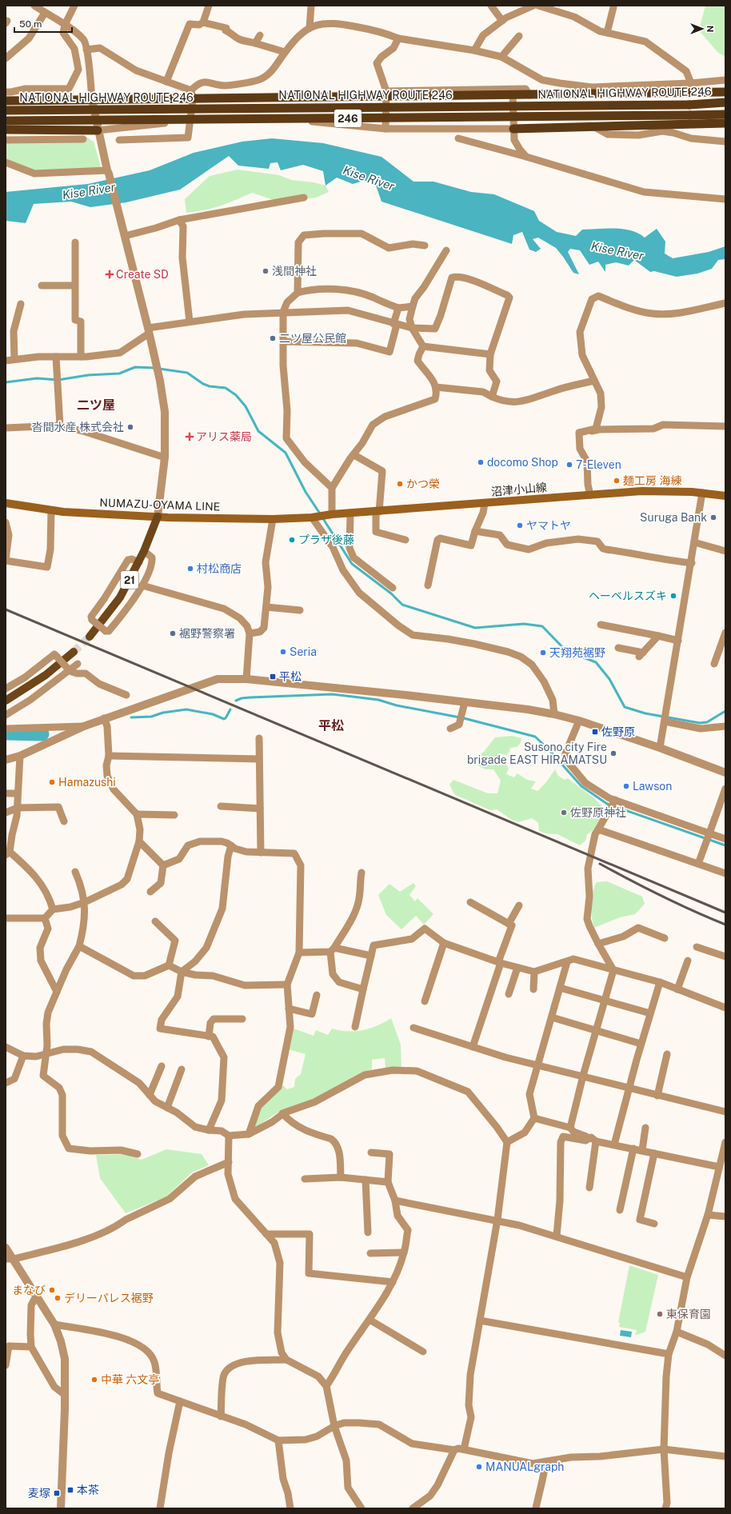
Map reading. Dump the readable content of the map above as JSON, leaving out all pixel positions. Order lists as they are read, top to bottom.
{
  "streets": {
    "highway": ["NATIONAL HIGHWAY ROUTE 246", "246"],
    "main road": ["沼津小山線", "NUMAZU-OYAMA LINE", "21"]
  },
  "crossings": [
    ["沼津小山線", "NUMAZU-OYAMA LINE"],
    ["NUMAZU-OYAMA LINE", "21"]
  ],
  "districts": ["二ツ屋", "平松"],
  "water": ["Kise River"],
  "places": {
    "other": [
      "浅間神社",
      "二ツ屋公民館",
      "沓間水産 株式会社",
      "docomo Shop",
      "7-Eleven",
      "麺工房 海練",
      "かつ榮",
      "Suruga Bank",
      "ヤマトヤ",
      "プラザ後藤",
      "村松商店",
      "ヘーベルスズキ",
      "裾野警察署",
      "Seria",
      "天翔苑裾野",
      "Susono city Fire brigade EAST HIRAMATSU",
      "Hamazushi",
      "Lawson",
      "佐野原神社",
      "まなび",
      "デリーパレス裾野",
      "東保育園",
      "中華 六文亭",
      "MANUALgraph"
    ],
    "health": ["Create SD", "アリス薬局"],
    "transit": [
      "平松",
      "佐野原",
      "本茶",
      "麦塚"
    ]
  },
  "scale_bar": "50 m",
  "north": "right"
}
